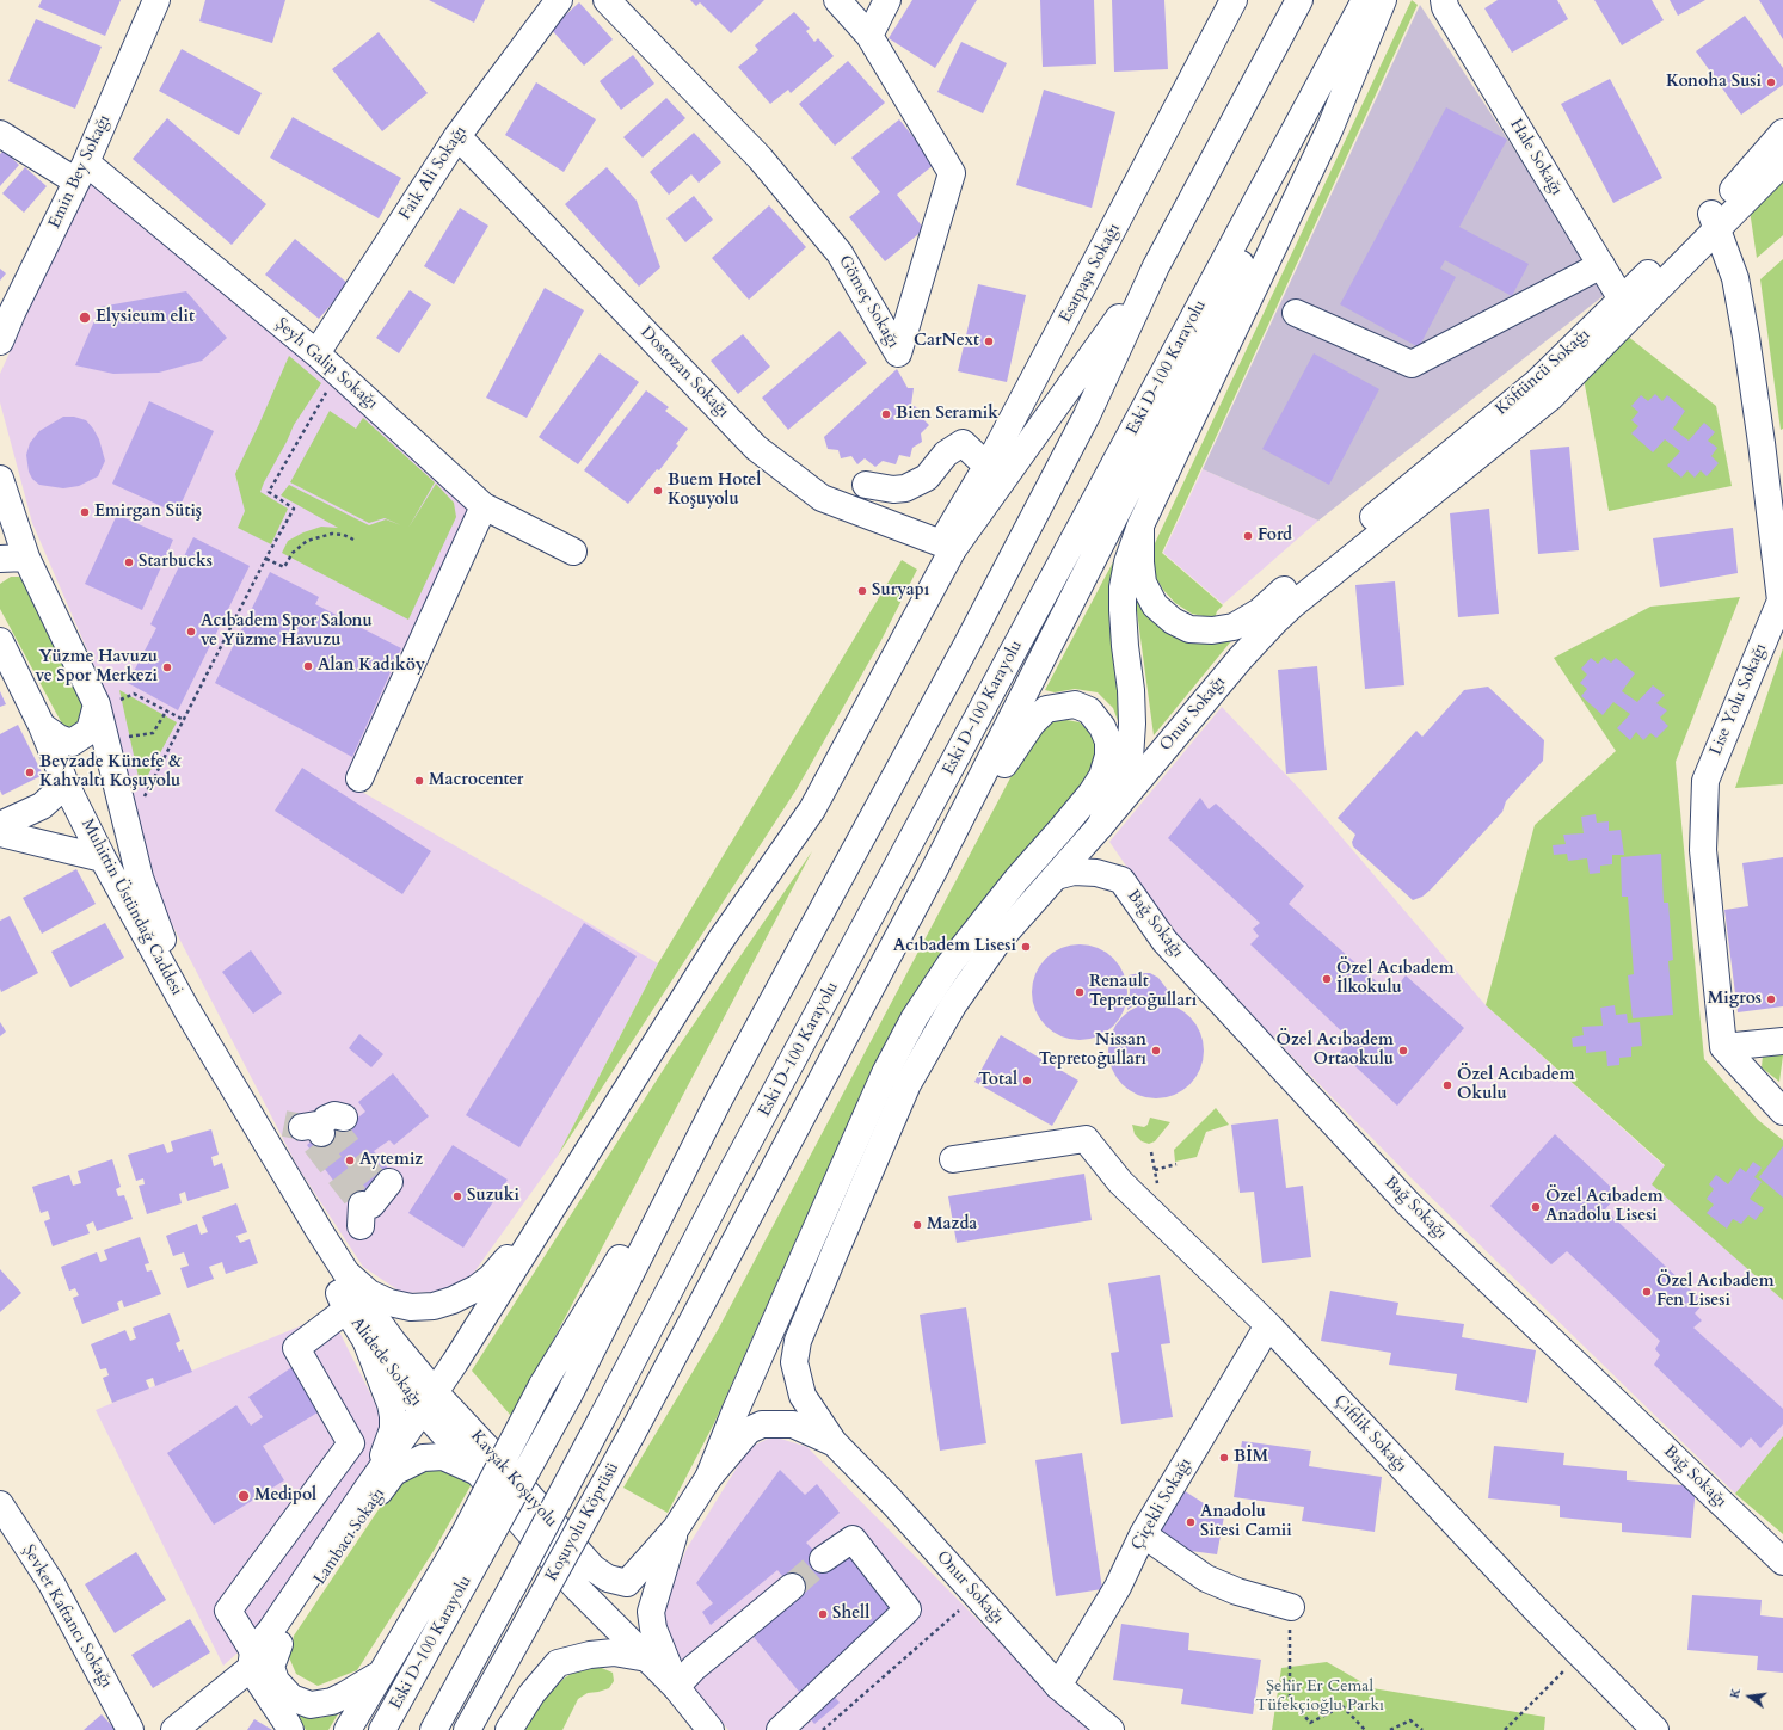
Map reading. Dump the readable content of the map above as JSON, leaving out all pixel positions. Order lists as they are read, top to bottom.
{
  "streets": {
    "main road": [
      "Hale Sokağı",
      "Emin Bey Sokağı",
      "Faik Ali Sokağı",
      "Esatpaşa Sokağı",
      "Gömeç Sokağı",
      "Şeyh Galip Sokağı",
      "Eski D-100 Karayolu",
      "Dostozan Sokağı",
      "Köftüncü Sokağı",
      "Lise Yolu Sokağı",
      "Onur Sokağı",
      "Muhittin Üstündağ Caddesi",
      "Bağ Sokağı",
      "Alidede Sokağı",
      "Çiftlik Sokağı",
      "Kavşak Koşuyolu",
      "Çiçekli Sokağı",
      "Koşuyolu Köprüsü",
      "Lambacı Sokağı",
      "Şevket Kaftancı Sokağı"
    ]
  },
  "crossings": [
    ["Hale Sokağı", "Köftüncü Sokağı"],
    ["Emin Bey Sokağı", "Şeyh Galip Sokağı"],
    ["Faik Ali Sokağı", "Şeyh Galip Sokağı"],
    ["Faik Ali Sokağı", "Dostozan Sokağı"],
    ["Esatpaşa Sokağı", "Dostozan Sokağı"],
    ["Eski D-100 Karayolu", "Koşuyolu Köprüsü"],
    ["Köftüncü Sokağı", "Lise Yolu Sokağı"],
    ["Köftüncü Sokağı", "Onur Sokağı"],
    ["Onur Sokağı", "Çiçekli Sokağı"],
    ["Muhittin Üstündağ Caddesi", "Alidede Sokağı"],
    ["Alidede Sokağı", "Kavşak Koşuyolu"],
    ["Alidede Sokağı", "Lambacı Sokağı"],
    ["Çiftlik Sokağı", "Çiçekli Sokağı"],
    ["Kavşak Koşuyolu", "Lambacı Sokağı"]
  ],
  "parks": ["Şehir Er Cemal Tüfekçioğlu Parkı"],
  "places": [
    "Konoha Susi",
    "Elysieum elit",
    "CarNext",
    "Bien Seramik",
    "Buem Hotel Koşuyolu",
    "Emirgan Sütiş",
    "Ford",
    "Starbucks",
    "Suryapı",
    "Acıbadem Spor Salonu ve Yüzme Havuzu",
    "Alan Kadıköy",
    "Yüzme Havuzu ve Spor Merkezi",
    "Beyzade Künefe & Kahvaltı Koşuyolu",
    "Macrocenter",
    "Acıbadem Lisesi",
    "Özel Acıbadem İlkokulu",
    "Renault Tepretoğulları",
    "Migros",
    "Nissan Tepretoğulları",
    "Özel Acıbadem Ortaokulu",
    "Total",
    "Özel Acıbadem Okulu",
    "Aytemiz",
    "Suzuki",
    "Özel Acıbadem Anadolu Lisesi",
    "Mazda",
    "Özel Acıbadem Fen Lisesi",
    "BİM",
    "Medipol",
    "Anadolu Sitesi Camii",
    "Shell"
  ],
  "north": "left"
}
